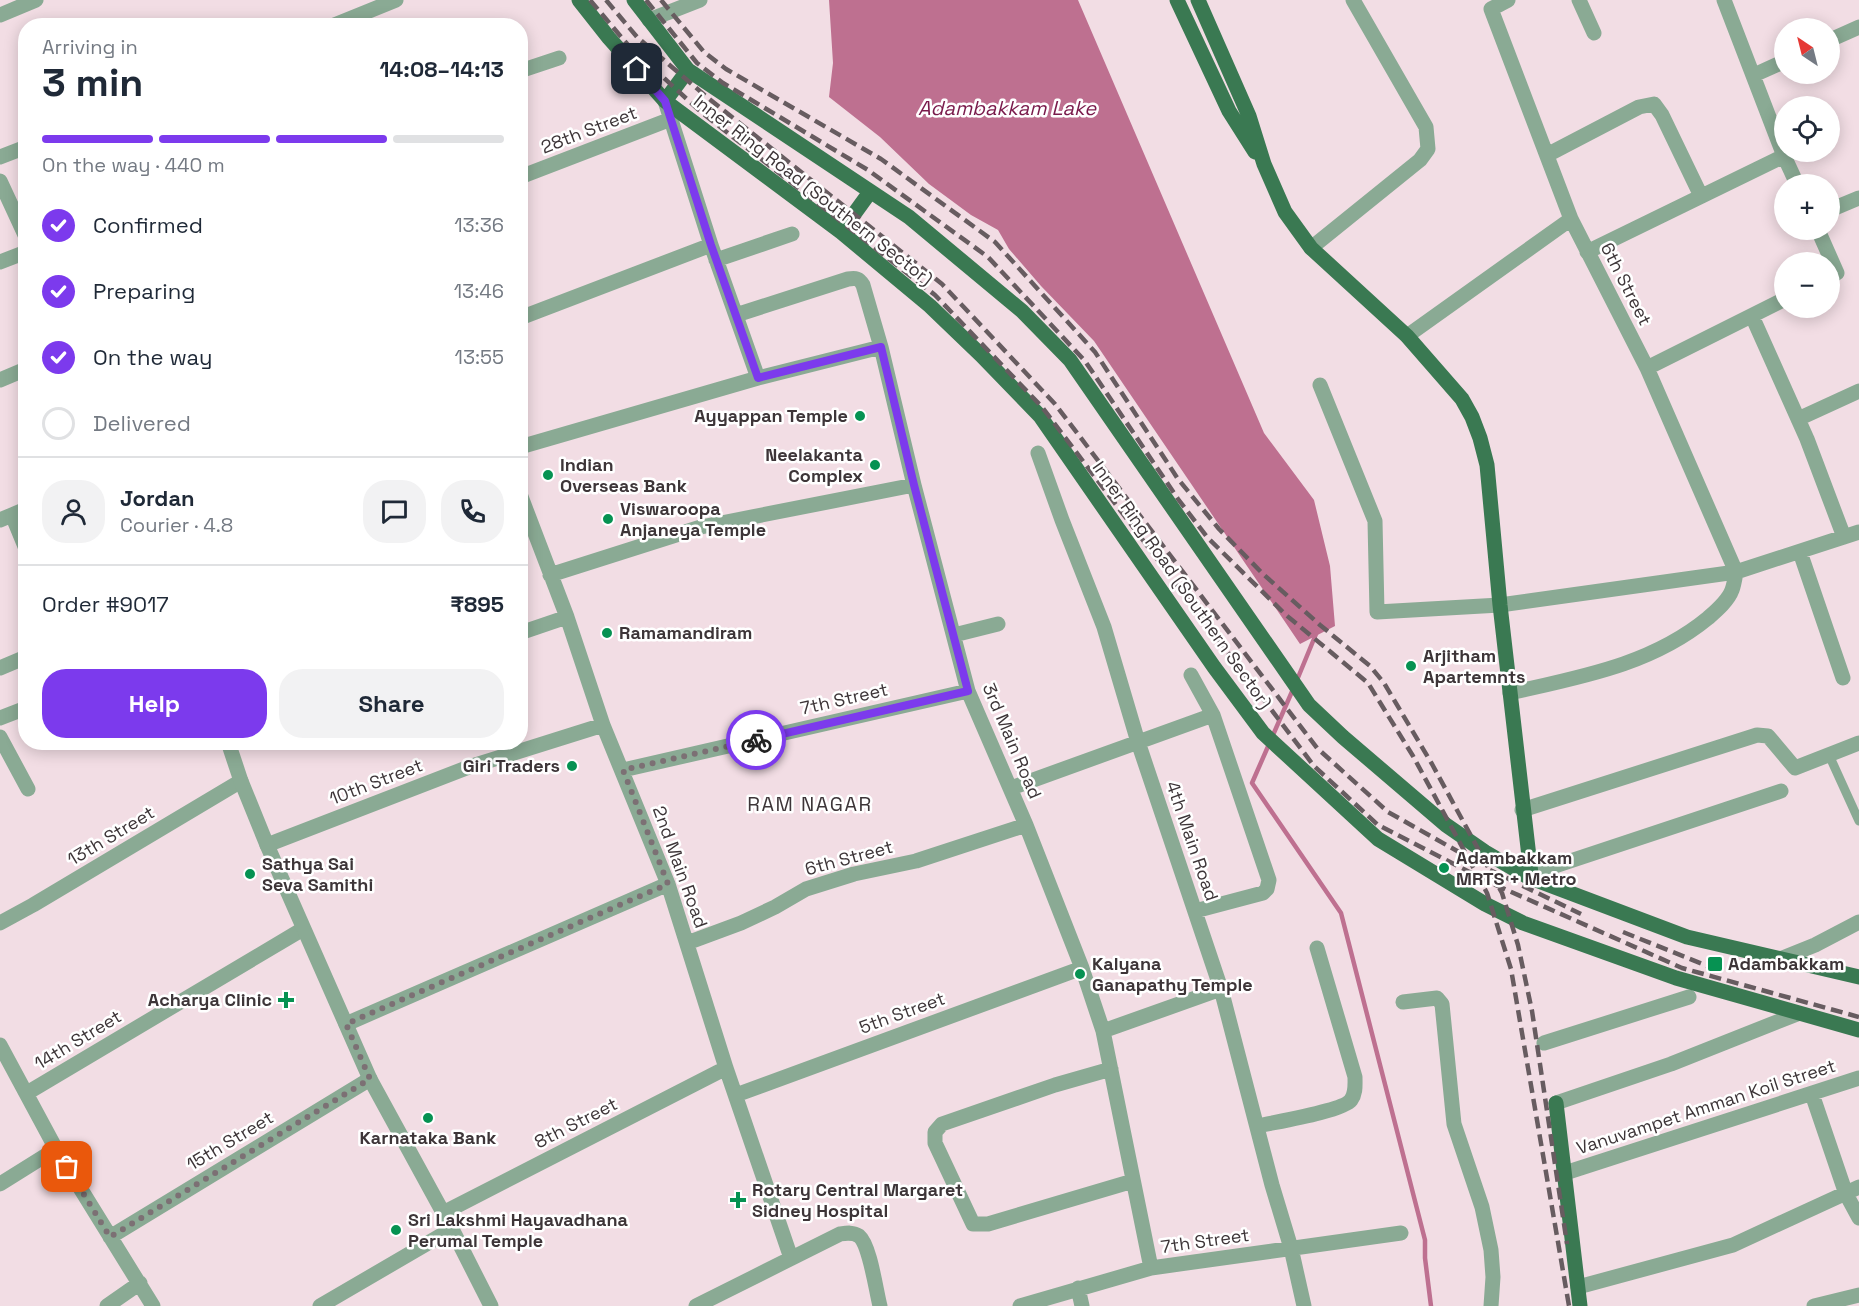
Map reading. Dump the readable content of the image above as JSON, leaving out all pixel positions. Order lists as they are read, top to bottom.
{
  "streets": {
    "main road": ["Inner Ring Road (Southern Sector)"],
    "street": [
      "28th Street",
      "6th Street",
      "7th Street",
      "3rd Main Road",
      "10th Street",
      "13th Street",
      "4th Main Road",
      "2nd Main Road",
      "5th Street",
      "14th Street",
      "Vanuvampet Amman Koil Street",
      "8th Street",
      "15th Street"
    ]
  },
  "crossings": [
    ["6th Street", "3rd Main Road"],
    ["6th Street", "2nd Main Road"],
    ["7th Street", "3rd Main Road"],
    ["7th Street", "4th Main Road"],
    ["7th Street", "2nd Main Road"],
    ["3rd Main Road", "5th Street"],
    ["10th Street", "2nd Main Road"],
    ["2nd Main Road", "5th Street"],
    ["2nd Main Road", "8th Street"]
  ],
  "districts": ["RAM NAGAR"],
  "water": ["Adambakkam Lake"],
  "places": {
    "other": [
      "Ayyappan Temple",
      "Neelakanta Complex",
      "Indian Overseas Bank",
      "Viswaroopa Anjaneya Temple",
      "Ramamandiram",
      "Arjitham Apartemnts",
      "Giri Traders",
      "Adambakkam MRTS + Metro",
      "Sathya Sai Seva Samithi",
      "Kalyana Ganapathy Temple",
      "Karnataka Bank",
      "Sri Lakshmi Hayavadhana Perumal Temple"
    ],
    "transit": ["Adambakkam"],
    "health": ["Acharya Clinic", "Rotary Central Margaret Sidney Hospital"]
  },
  "north": "top left",
  "page": {
    "map_buttons": ["+", "−"],
    "heading": ["3 min", "Arriving in", "14:08–14:13"],
    "panel": [
      "Jordan",
      "Courier · 4.8",
      "Order #9017",
      "₹895"
    ],
    "bar": "On the way · 440 m",
    "list": [
      ["Confirmed", "13:36"],
      ["Preparing", "13:46"],
      ["On the way", "13:55"],
      "Delivered"
    ],
    "buttons": ["Help", "Share"]
  }
}
